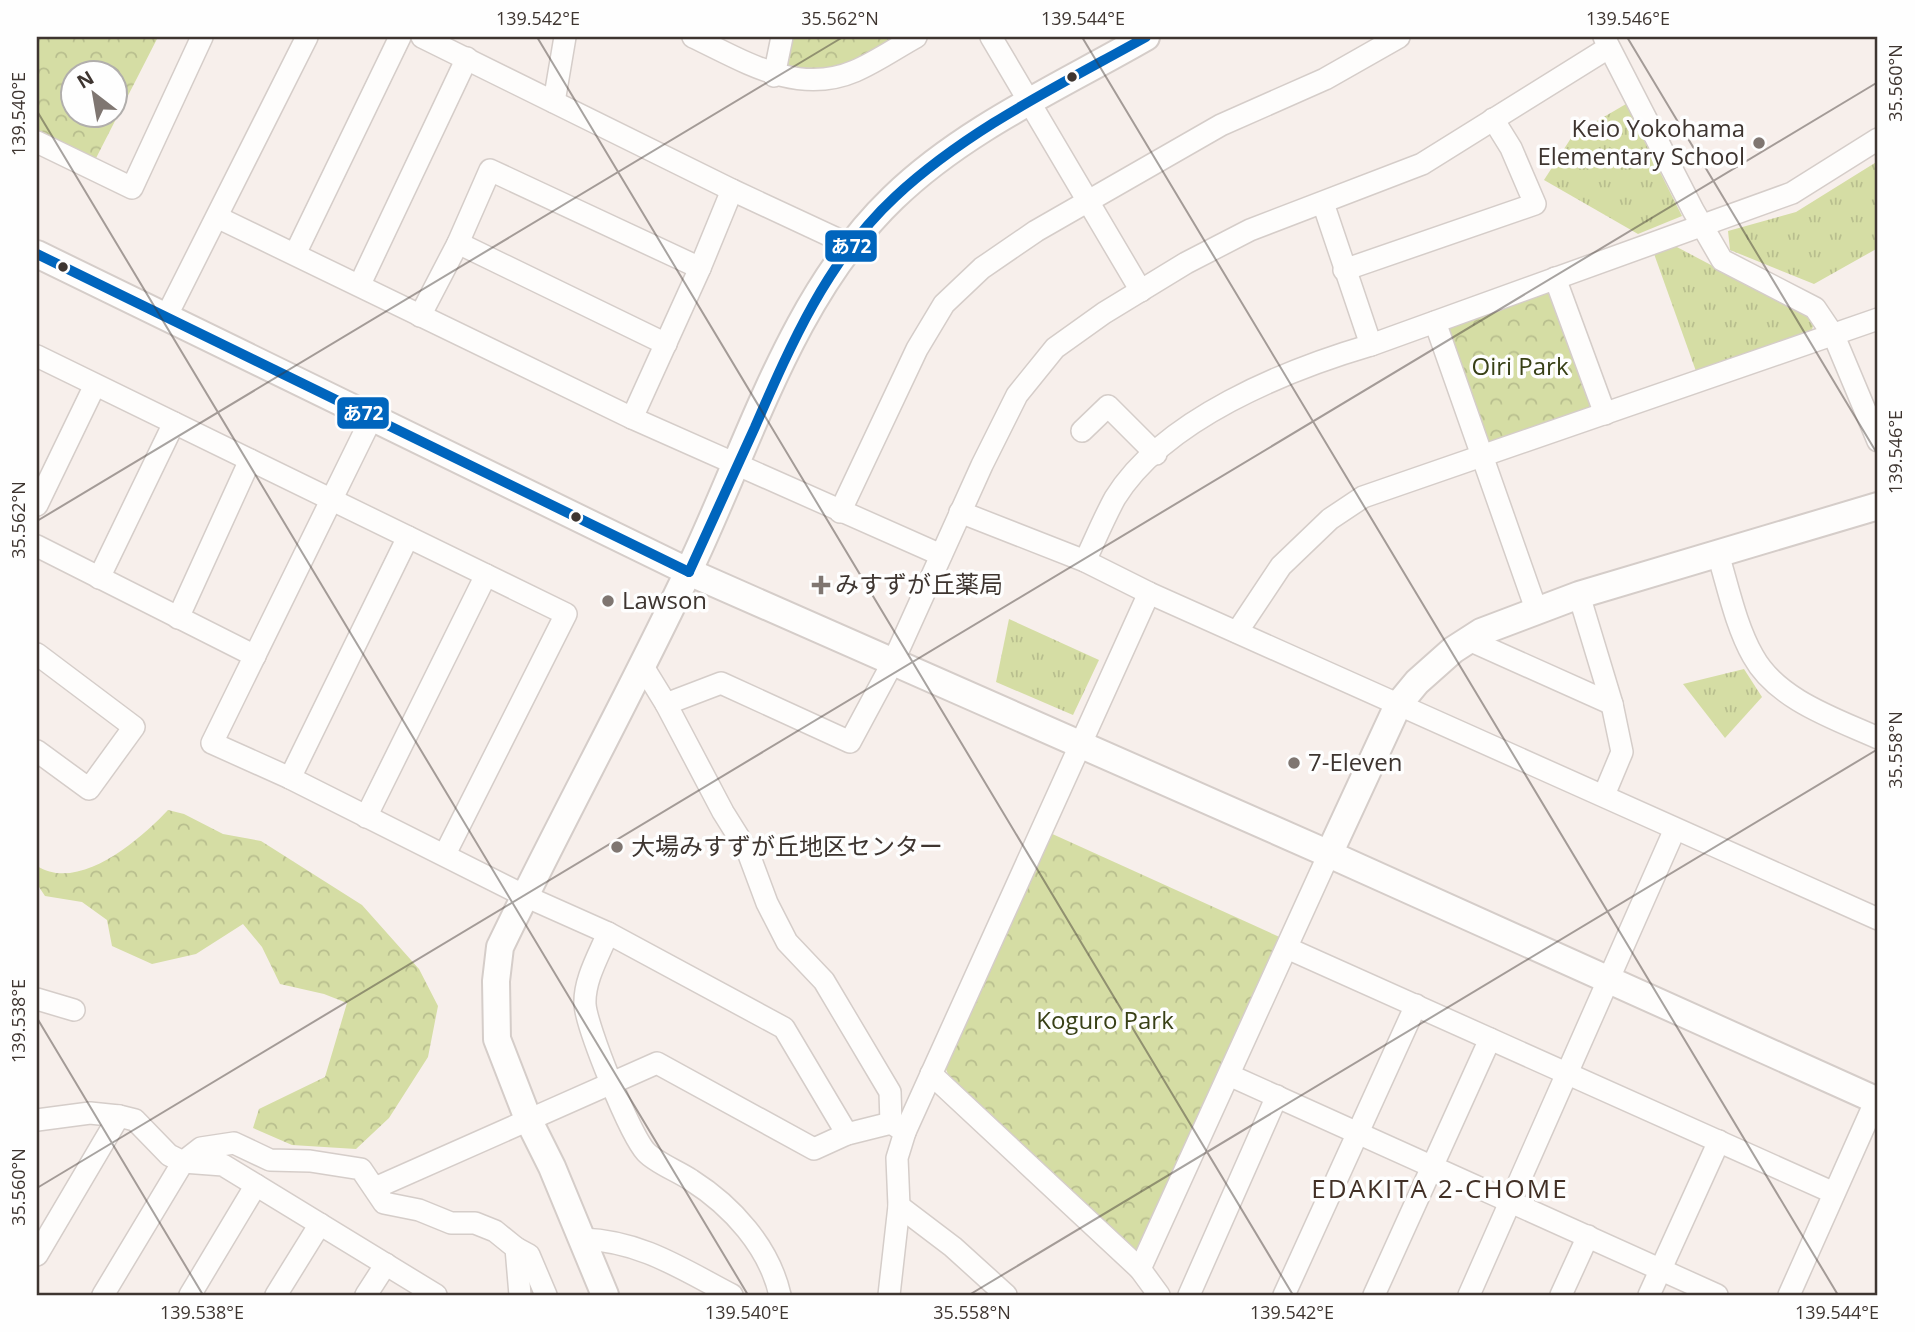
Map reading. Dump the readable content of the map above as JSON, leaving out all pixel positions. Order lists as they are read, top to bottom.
{
  "districts": ["EDAKITA 2-CHOME"],
  "parks": ["Oiri Park", "Koguro Park"],
  "places": {
    "other": [
      "Keio Yokohama Elementary School",
      "Lawson",
      "7-Eleven",
      "大場みすずが丘地区センター"
    ],
    "health": ["みすずが丘薬局"]
  },
  "lines": ["transit line あ72"],
  "north": "top left",
  "coordinates": [
    "139.542°E",
    "35.562°N",
    "139.544°E",
    "139.546°E",
    "35.560°N",
    "139.540°E",
    "35.558°N",
    "139.538°E"
  ]
}
